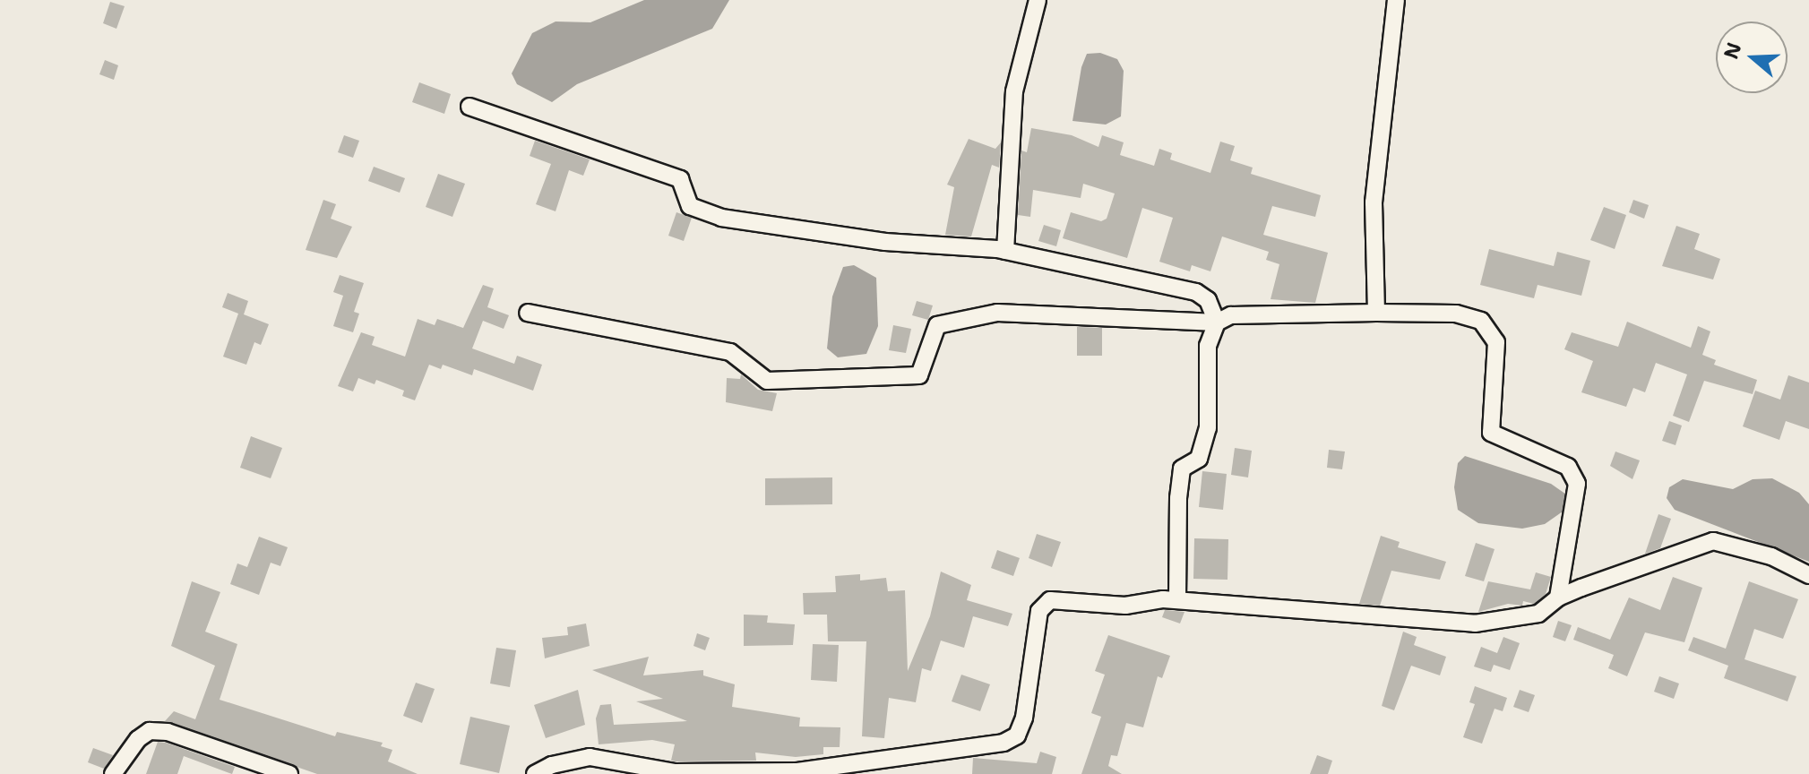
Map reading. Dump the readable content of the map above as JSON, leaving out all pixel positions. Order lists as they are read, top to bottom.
{
  "north": "left"
}
